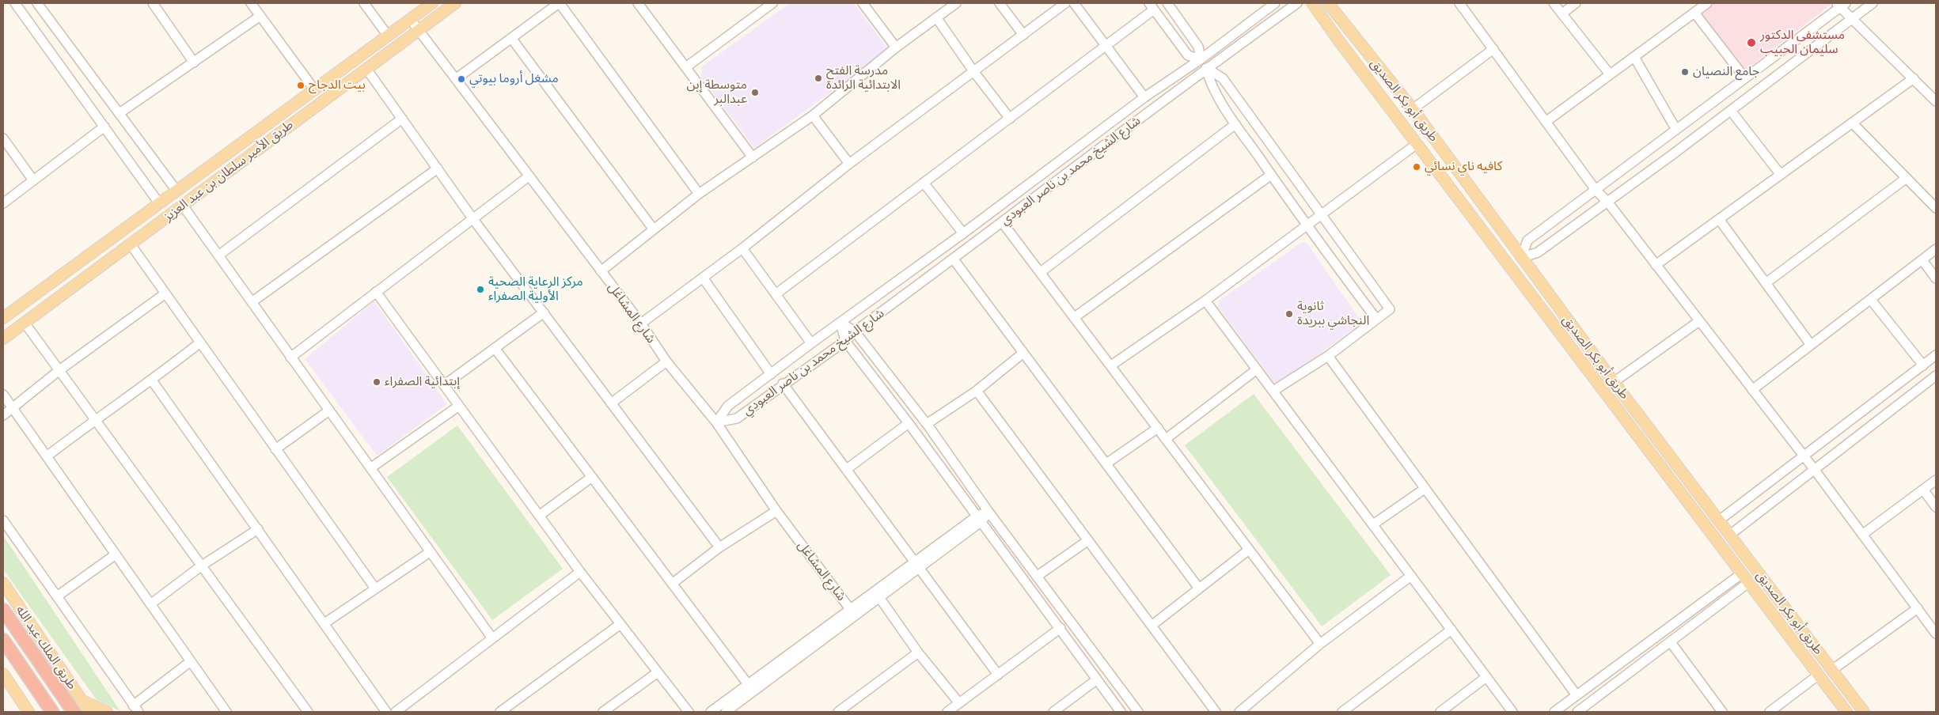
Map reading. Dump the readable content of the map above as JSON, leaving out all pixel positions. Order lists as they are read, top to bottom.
{
  "streets": {
    "highway": ["طريق الملك عبد الله"],
    "main road": ["طريق أبو بكر الصديق", "طريق الأمير سلطان بن عبد العزيز"],
    "street": ["شارع الشيخ محمد بن ناصر العبودي", "شارع المشاغل"]
  },
  "crossings": [
    ["طريق الأمير سلطان بن عبد العزيز", "شارع المشاغل"],
    ["شارع الشيخ محمد بن ناصر العبودي", "شارع المشاغل"]
  ],
  "places": [
    "مستشفى الدكتور سليمان الحبيب",
    "جامع النصيان",
    "مدرسة الفتح الابتدائية الرائدة",
    "مشغل أروما بيوتي",
    "بيت الدجاج",
    "متوسطة إبن عبدالبر",
    "كافيه ناي نسائي",
    "مركز الرعاية الصحية الأولية الصفراء",
    "ثانوية النجاشي ببريدة",
    "إبتدائية الصفراء"
  ]
}
